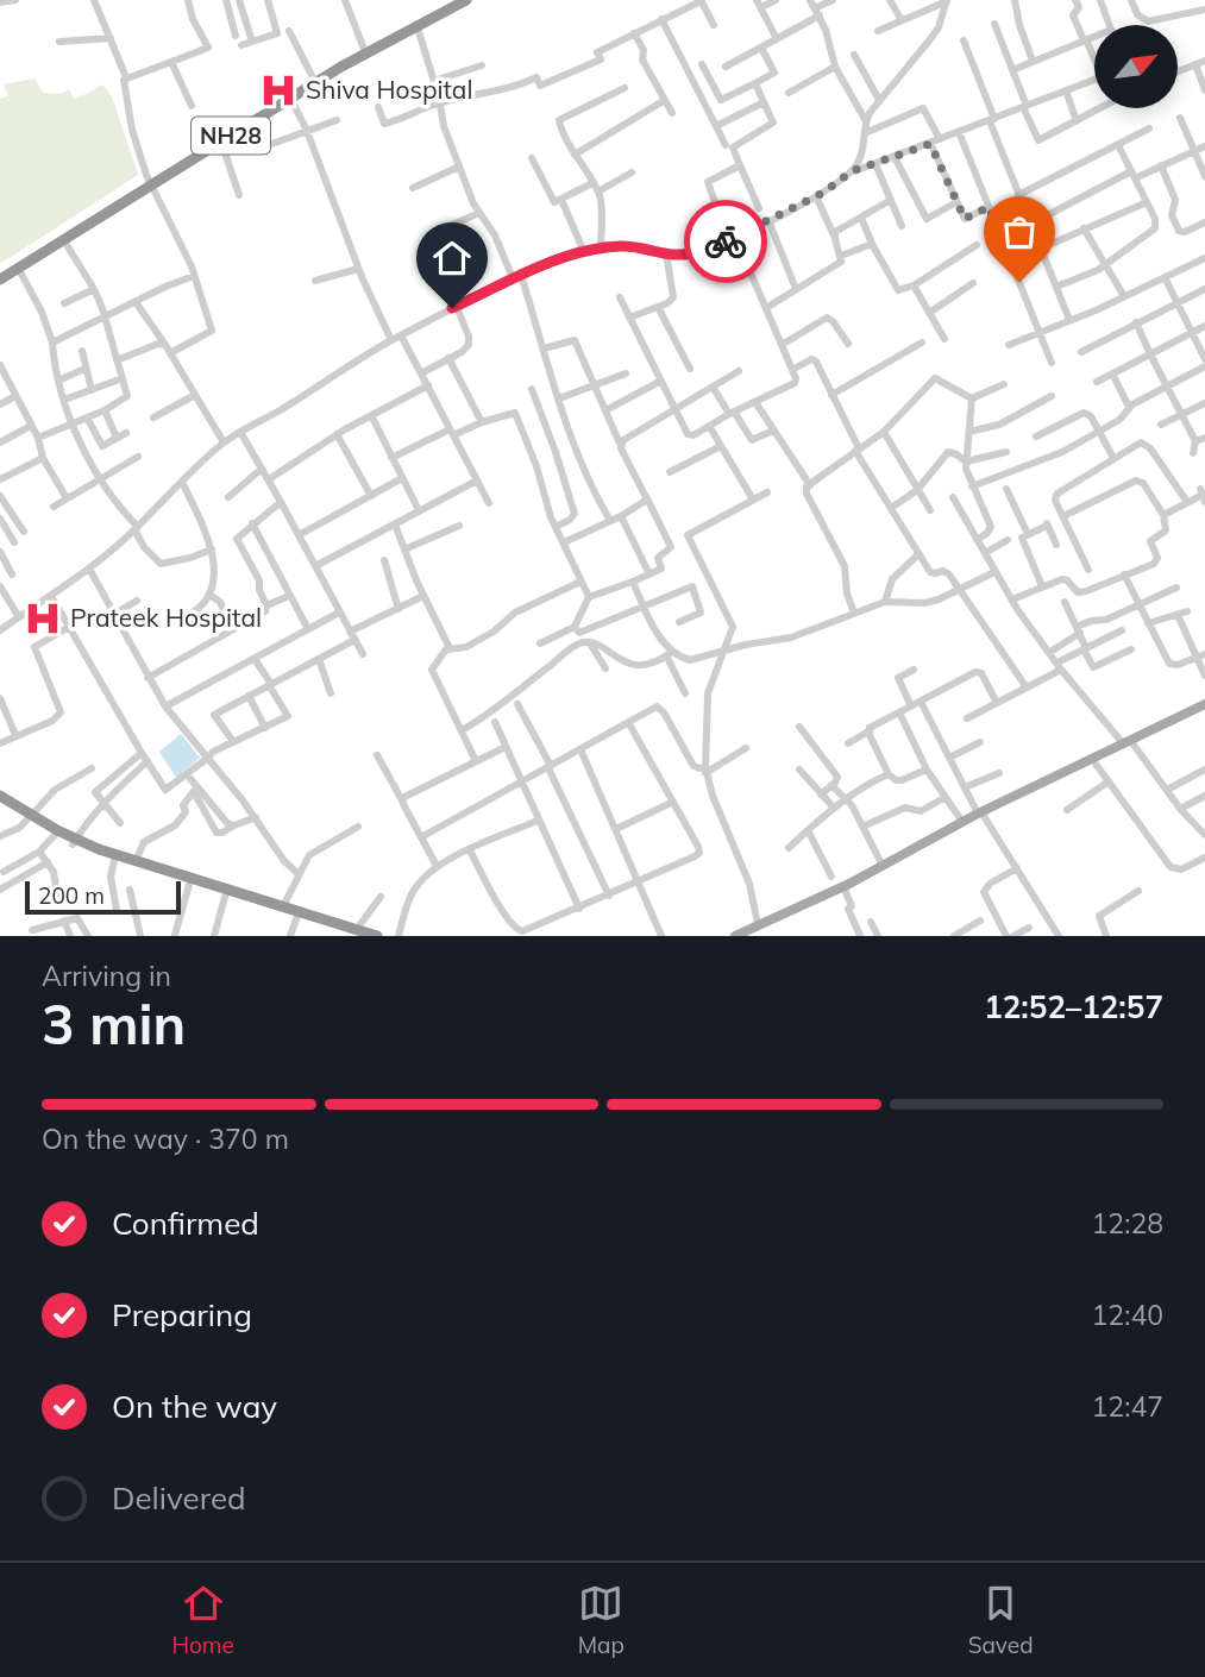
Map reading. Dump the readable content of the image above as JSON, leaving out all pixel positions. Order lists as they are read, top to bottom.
{
  "streets": {
    "highway": ["NH28"]
  },
  "places": {
    "hospital": ["Shiva Hospital", "Prateek Hospital"]
  },
  "scale_bar": "200 m",
  "north": "top right",
  "page": {
    "scale": "200 m",
    "heading": ["3 min", "Arriving in", "12:52–12:57"],
    "bar": "On the way · 370 m",
    "list": [
      ["Confirmed", "12:28"],
      ["Preparing", "12:40"],
      ["On the way", "12:47"],
      "Delivered"
    ],
    "tabs": ["Home", "Map", "Saved"]
  }
}
